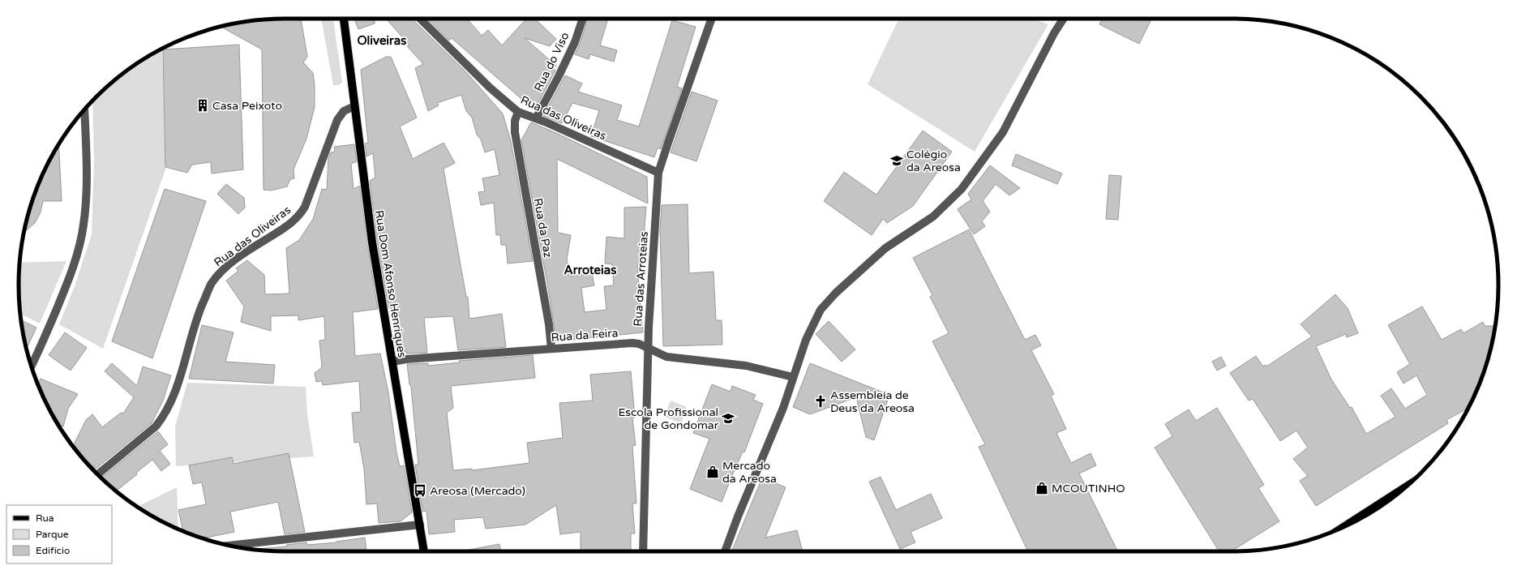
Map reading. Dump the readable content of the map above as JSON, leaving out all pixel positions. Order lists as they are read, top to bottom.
{
  "streets": {
    "main road": ["Rua Dom Afonso Henriques"],
    "street": [
      "Rua do Viso",
      "Rua das Oliveiras",
      "Rua da Paz",
      "Rua das Arroteias",
      "Rua da Feira"
    ]
  },
  "crossings": [
    ["Rua do Viso", "Rua das Oliveiras"],
    ["Rua das Oliveiras", "Rua da Paz"],
    ["Rua das Oliveiras", "Rua das Arroteias"],
    ["Rua das Oliveiras", "Rua Dom Afonso Henriques"],
    ["Rua da Paz", "Rua da Feira"],
    ["Rua das Arroteias", "Rua da Feira"],
    ["Rua Dom Afonso Henriques", "Rua da Feira"]
  ],
  "districts": ["Oliveiras", "Arroteias"],
  "places": {
    "building": ["Casa Peixoto"],
    "school or university": ["Colégio da Areosa", "Escola Profissional de Gondomar"],
    "church": ["Assembleia de Deus da Areosa"],
    "shop": ["Mercado da Areosa", "MCOUTINHO"],
    "bus stop": ["Areosa (Mercado)"]
  },
  "legend": ["Rua", "Parque", "Edifício"]
}
